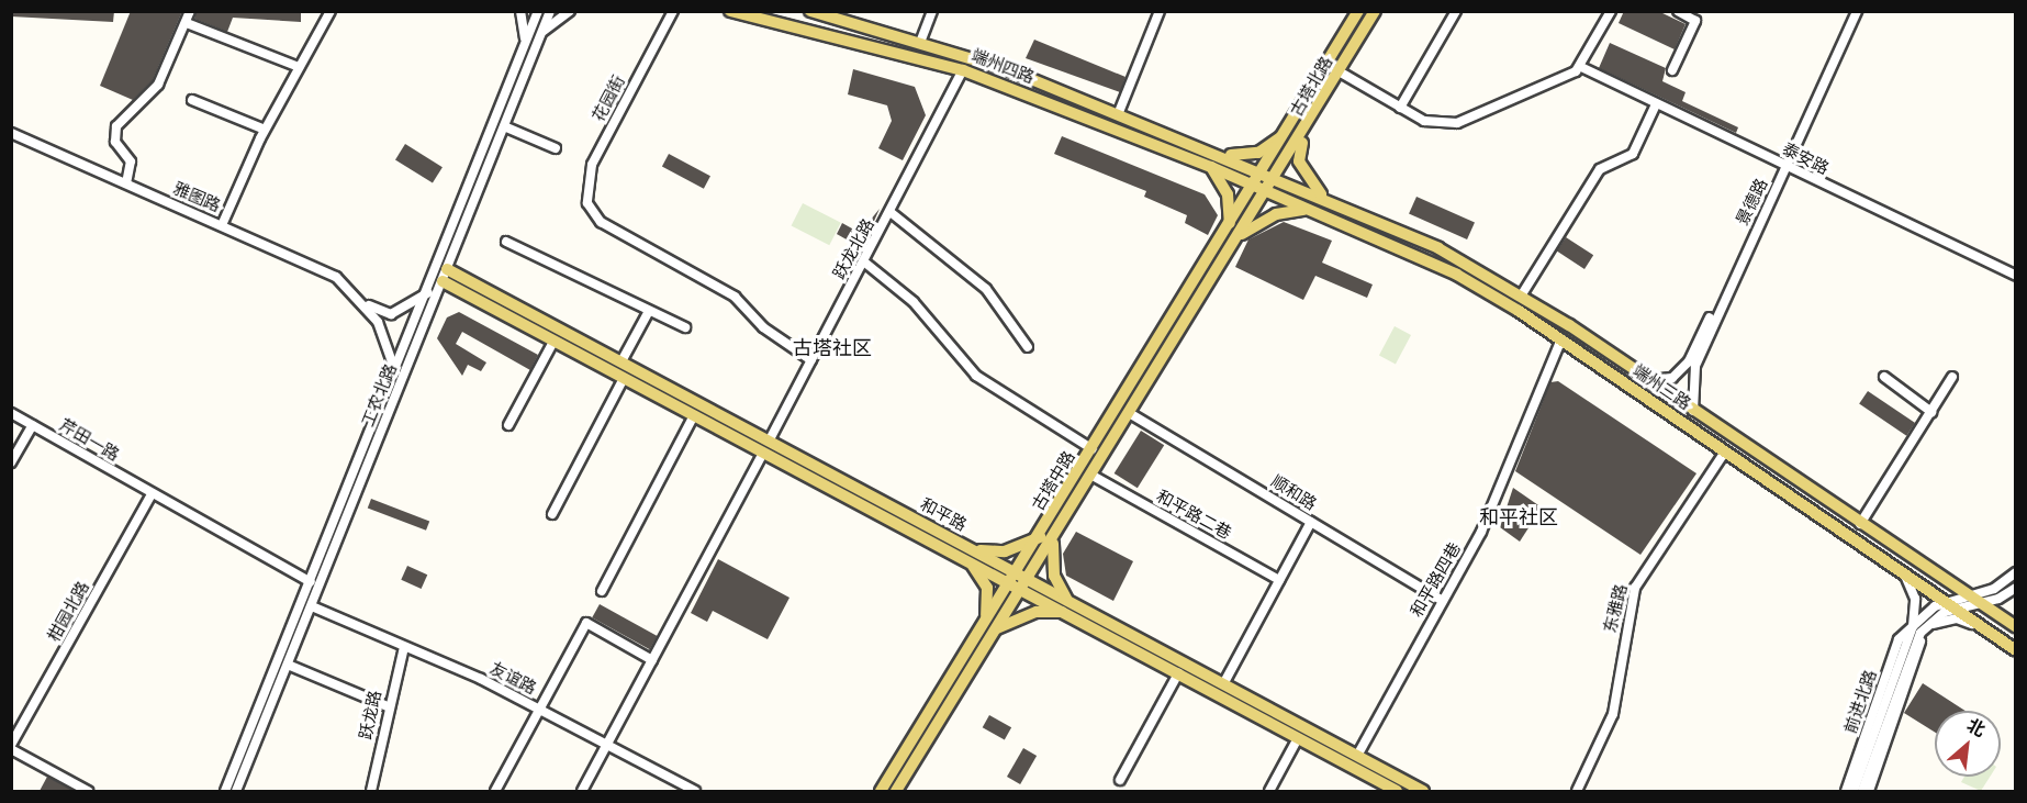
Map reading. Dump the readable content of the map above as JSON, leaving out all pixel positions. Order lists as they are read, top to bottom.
{
  "streets": {
    "main road": [
      "端州四路",
      "古塔北路",
      "端州三路",
      "古塔中路",
      "和平路"
    ],
    "street": [
      "花园街",
      "泰安路",
      "雅图路",
      "景德路",
      "跃龙北路",
      "工农北路",
      "芹田一路",
      "顺和路",
      "和平路二巷",
      "和平路四巷",
      "东雅路",
      "柑园北路",
      "友谊路",
      "前进北路",
      "跃龙路"
    ]
  },
  "crossings": [
    ["端州四路", "古塔北路"],
    ["端州四路", "跃龙北路"],
    ["端州四路", "端州三路"],
    ["端州四路", "古塔中路"],
    ["古塔北路", "端州三路"],
    ["古塔北路", "古塔中路"],
    ["花园街", "跃龙北路"],
    ["泰安路", "景德路"],
    ["景德路", "端州三路"],
    ["跃龙北路", "和平路"],
    ["跃龙北路", "友谊路"],
    ["端州三路", "古塔中路"],
    ["端州三路", "和平路四巷"],
    ["端州三路", "东雅路"],
    ["端州三路", "前进北路"],
    ["工农北路", "芹田一路"],
    ["工农北路", "和平路"],
    ["工农北路", "友谊路"],
    ["芹田一路", "柑园北路"],
    ["古塔中路", "顺和路"],
    ["古塔中路", "和平路"],
    ["古塔中路", "和平路二巷"],
    ["顺和路", "和平路四巷"],
    ["和平路", "和平路四巷"],
    ["友谊路", "跃龙路"]
  ],
  "districts": ["古塔社区", "和平社区"],
  "north": "top right"
}
